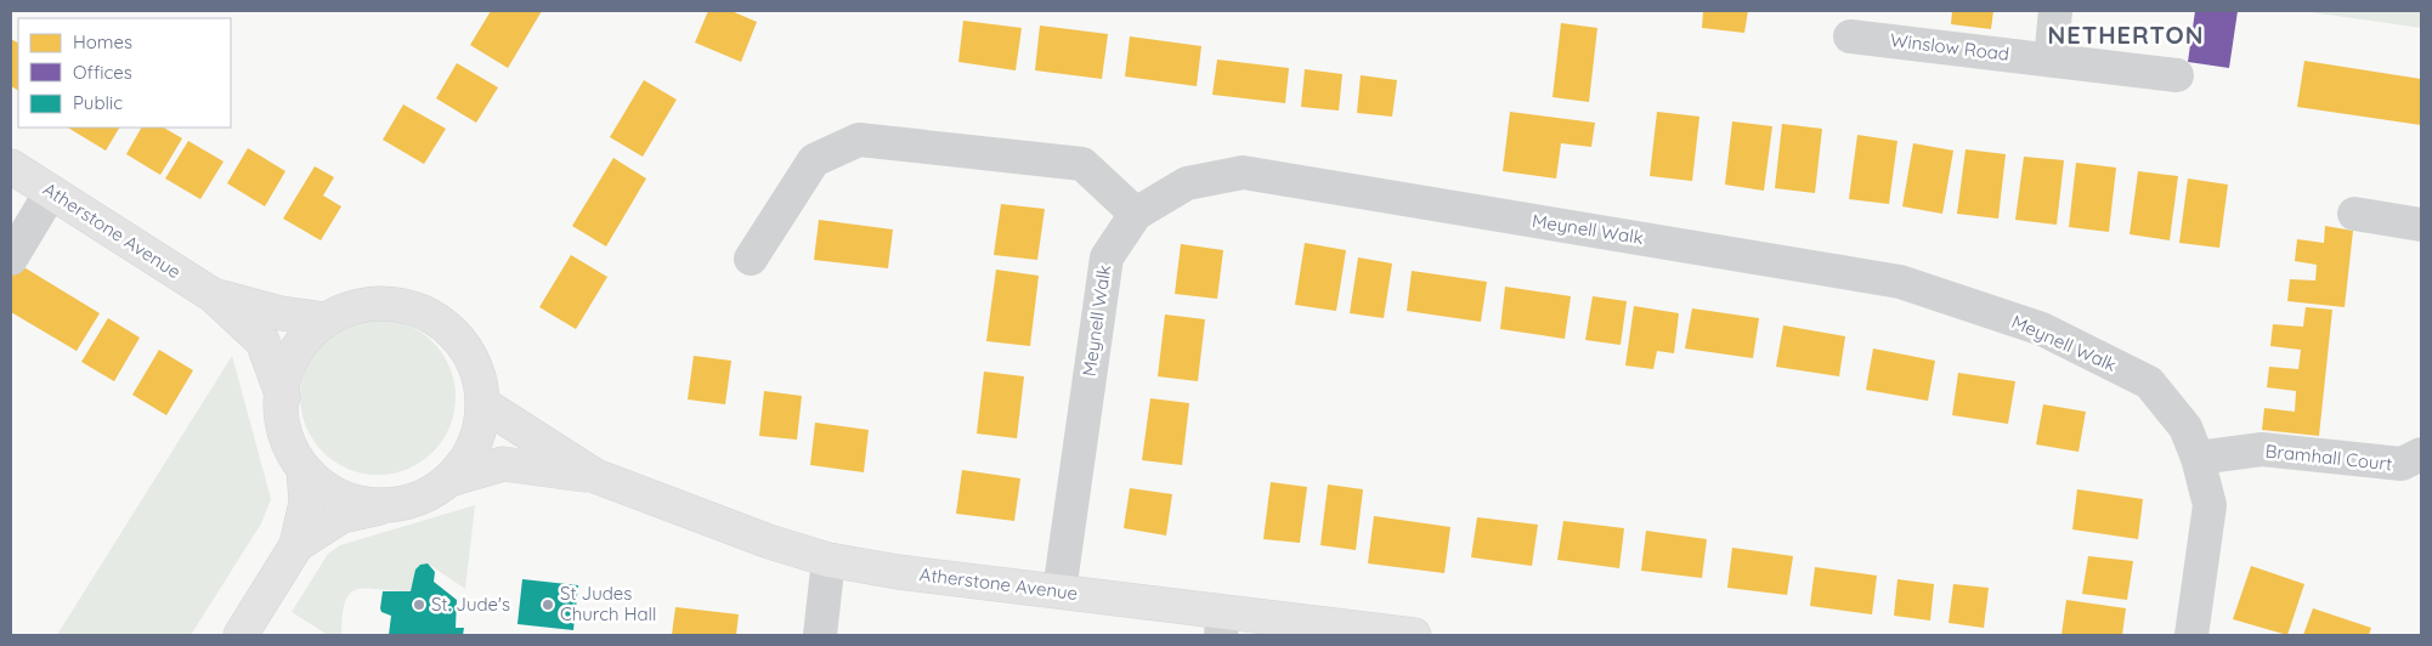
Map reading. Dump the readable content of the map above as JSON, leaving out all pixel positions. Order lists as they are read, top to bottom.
{
  "streets": {
    "street": [
      "Winslow Road",
      "Meynell Walk",
      "Atherstone Avenue",
      "Bramhall Court"
    ]
  },
  "crossings": [
    ["Meynell Walk", "Atherstone Avenue"],
    ["Meynell Walk", "Bramhall Court"]
  ],
  "districts": ["NETHERTON"],
  "places": ["St. Jude's", "St Judes Church Hall"],
  "legend": ["Homes", "Offices", "Public"]
}
